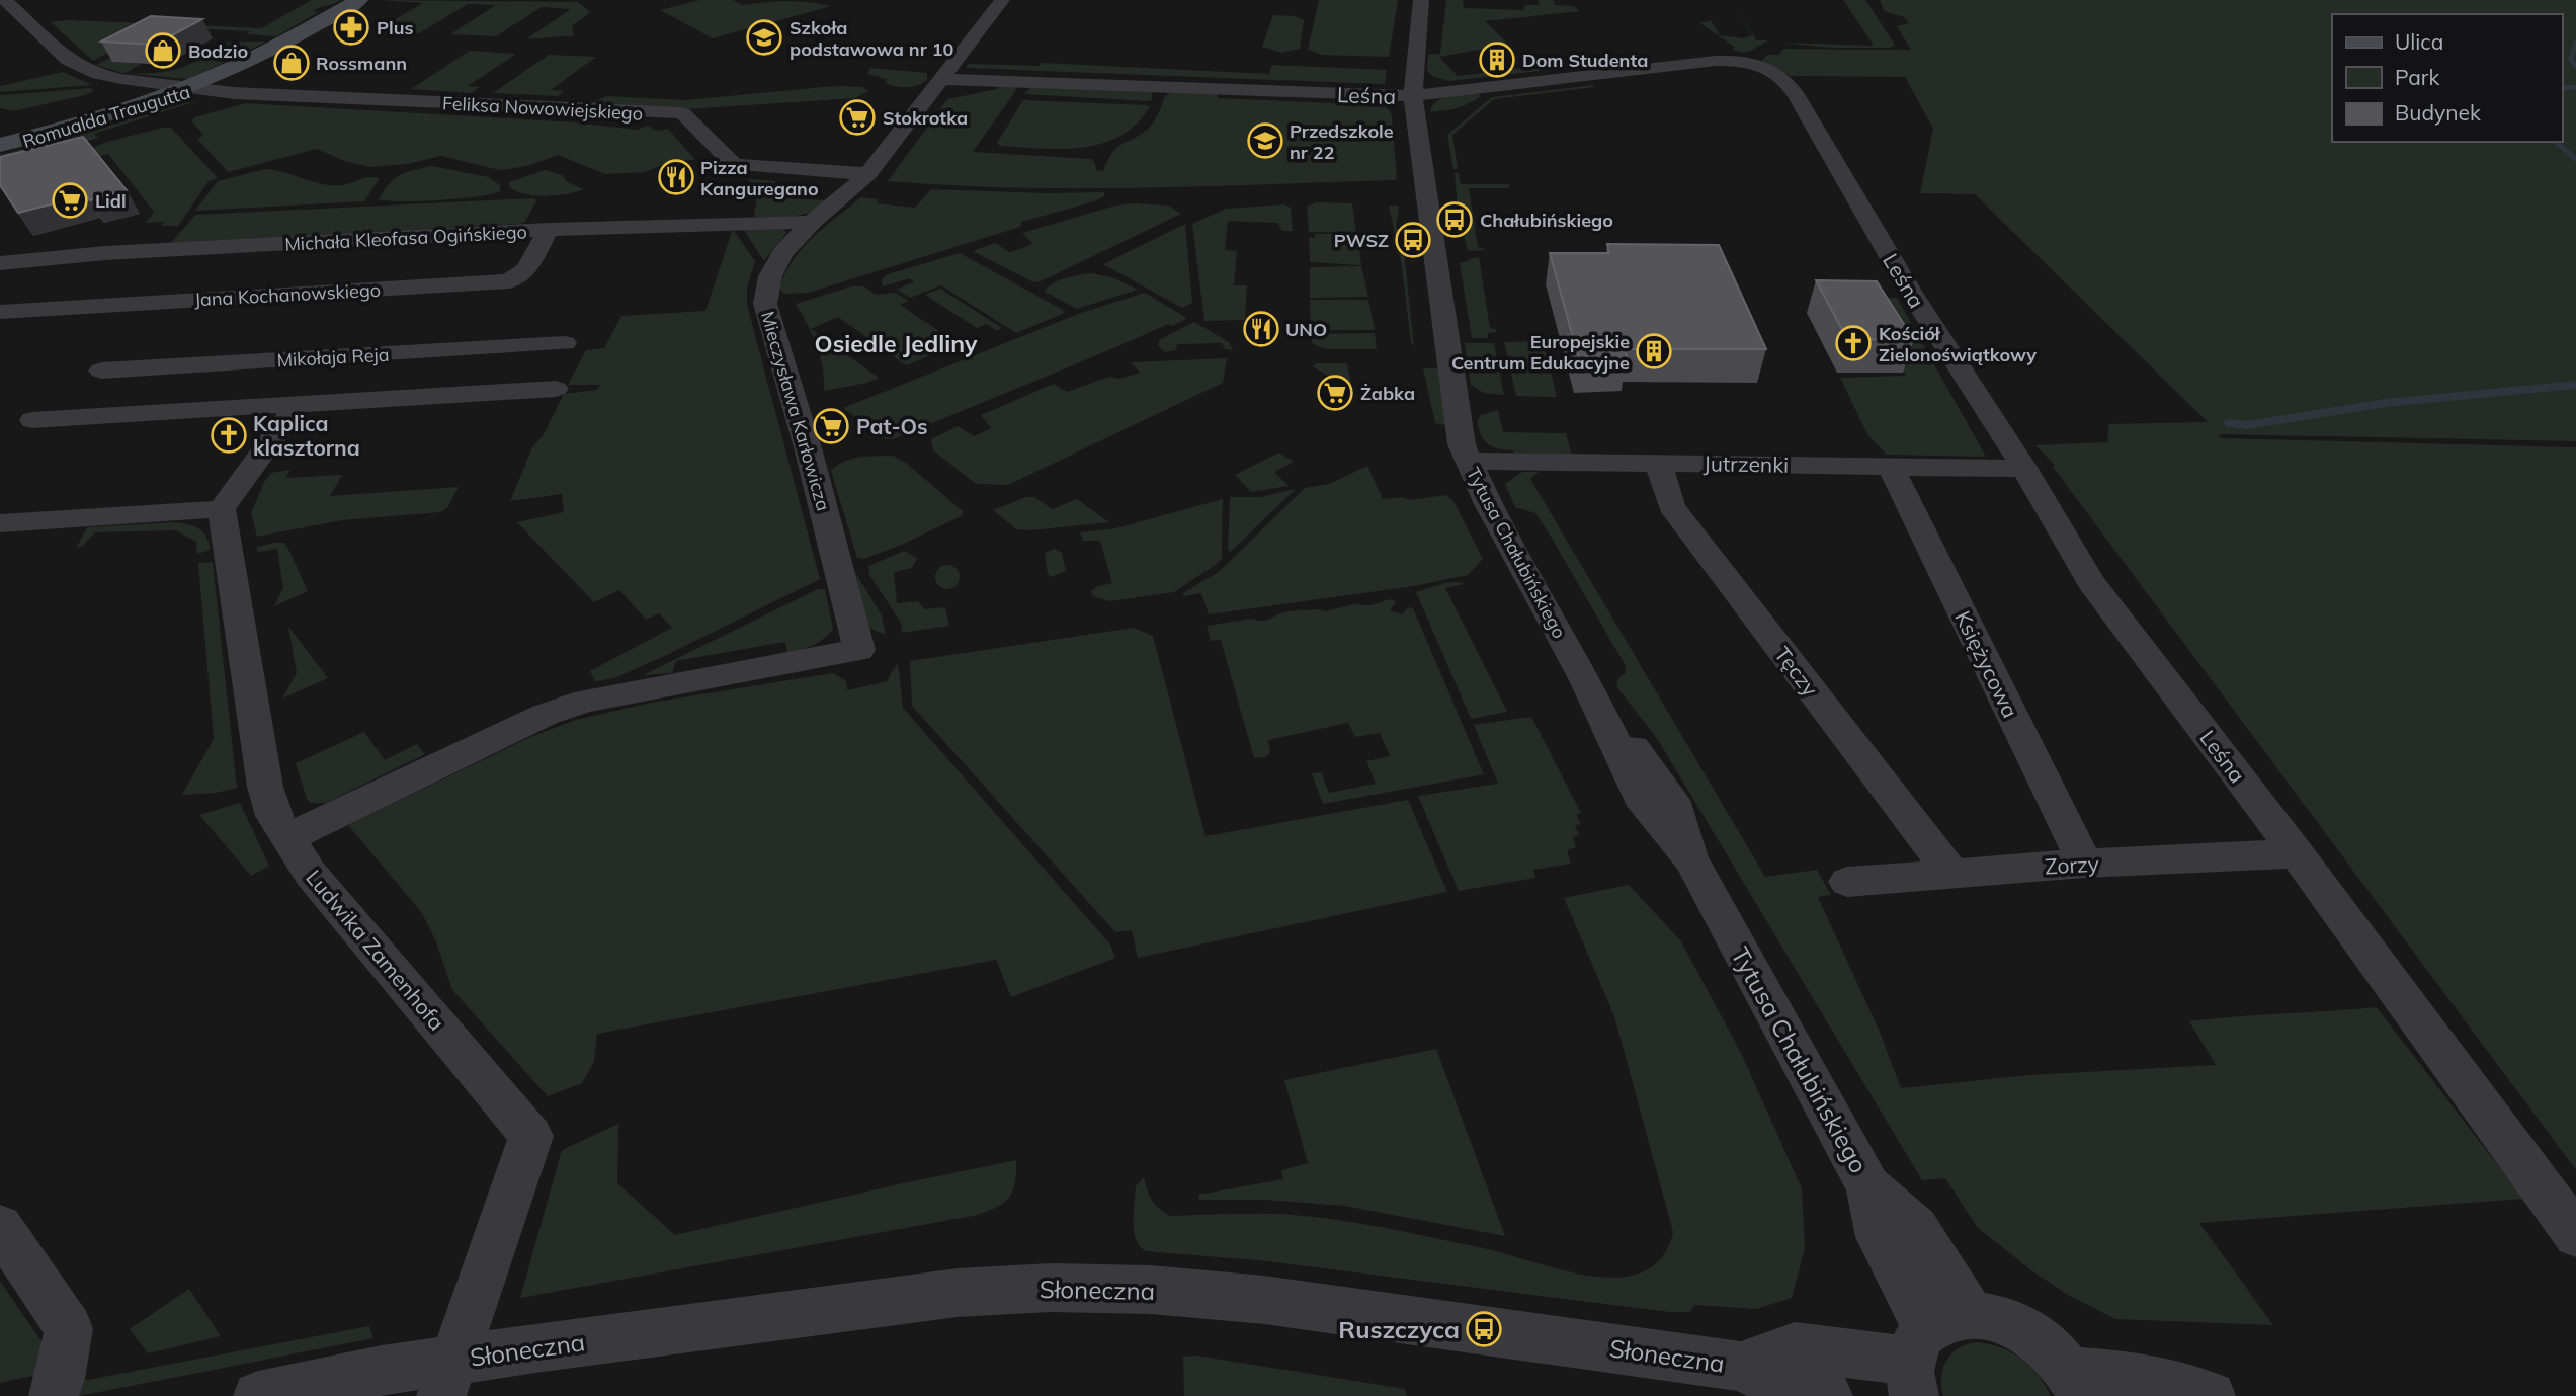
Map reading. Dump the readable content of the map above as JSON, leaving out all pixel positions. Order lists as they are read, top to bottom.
{
  "streets": {
    "main road": ["Romualda Traugutta"],
    "street": [
      "Leśna",
      "Feliksa Nowowiejskiego",
      "Michała Kleofasa Ogińskiego",
      "Jana Kochanowskiego",
      "Mikołaja Reja",
      "Mieczysława Karłowicza",
      "Jutrzenki",
      "Tytusa Chałubińskiego",
      "Księżycowa",
      "Tęczy",
      "Zorzy",
      "Ludwika Zamenhofa",
      "Słoneczna"
    ]
  },
  "crossings": [
    ["Leśna", "Mieczysława Karłowicza"],
    ["Leśna", "Jutrzenki"],
    ["Leśna", "Tytusa Chałubińskiego"],
    ["Leśna", "Zorzy"],
    ["Feliksa Nowowiejskiego", "Romualda Traugutta"],
    ["Feliksa Nowowiejskiego", "Mieczysława Karłowicza"],
    ["Michała Kleofasa Ogińskiego", "Jana Kochanowskiego"],
    ["Michała Kleofasa Ogińskiego", "Mieczysława Karłowicza"],
    ["Mieczysława Karłowicza", "Ludwika Zamenhofa"],
    ["Jutrzenki", "Tytusa Chałubińskiego"],
    ["Jutrzenki", "Księżycowa"],
    ["Jutrzenki", "Tęczy"],
    ["Tytusa Chałubińskiego", "Słoneczna"],
    ["Księżycowa", "Zorzy"],
    ["Tęczy", "Zorzy"],
    ["Ludwika Zamenhofa", "Słoneczna"]
  ],
  "districts": ["Osiedle Jedliny"],
  "places": {
    "pharmacy": ["Plus"],
    "school or university": ["Szkoła podstawowa nr 10", "Przedszkole nr 22"],
    "shop": ["Bodzio", "Rossmann"],
    "building": ["Dom Studenta", "Europejskie Centrum Edukacyjne"],
    "supermarket": [
      "Stokrotka",
      "Lidl",
      "Żabka",
      "Pat-Os"
    ],
    "restaurant": ["Pizza Kanguregano", "UNO"],
    "bus stop": ["Chałubińskiego", "PWSZ", "Ruszczyca"],
    "church": ["Kościół Zielonoświątkowy", "Kaplica klasztorna"]
  },
  "legend": ["Ulica", "Park", "Budynek"]
}
